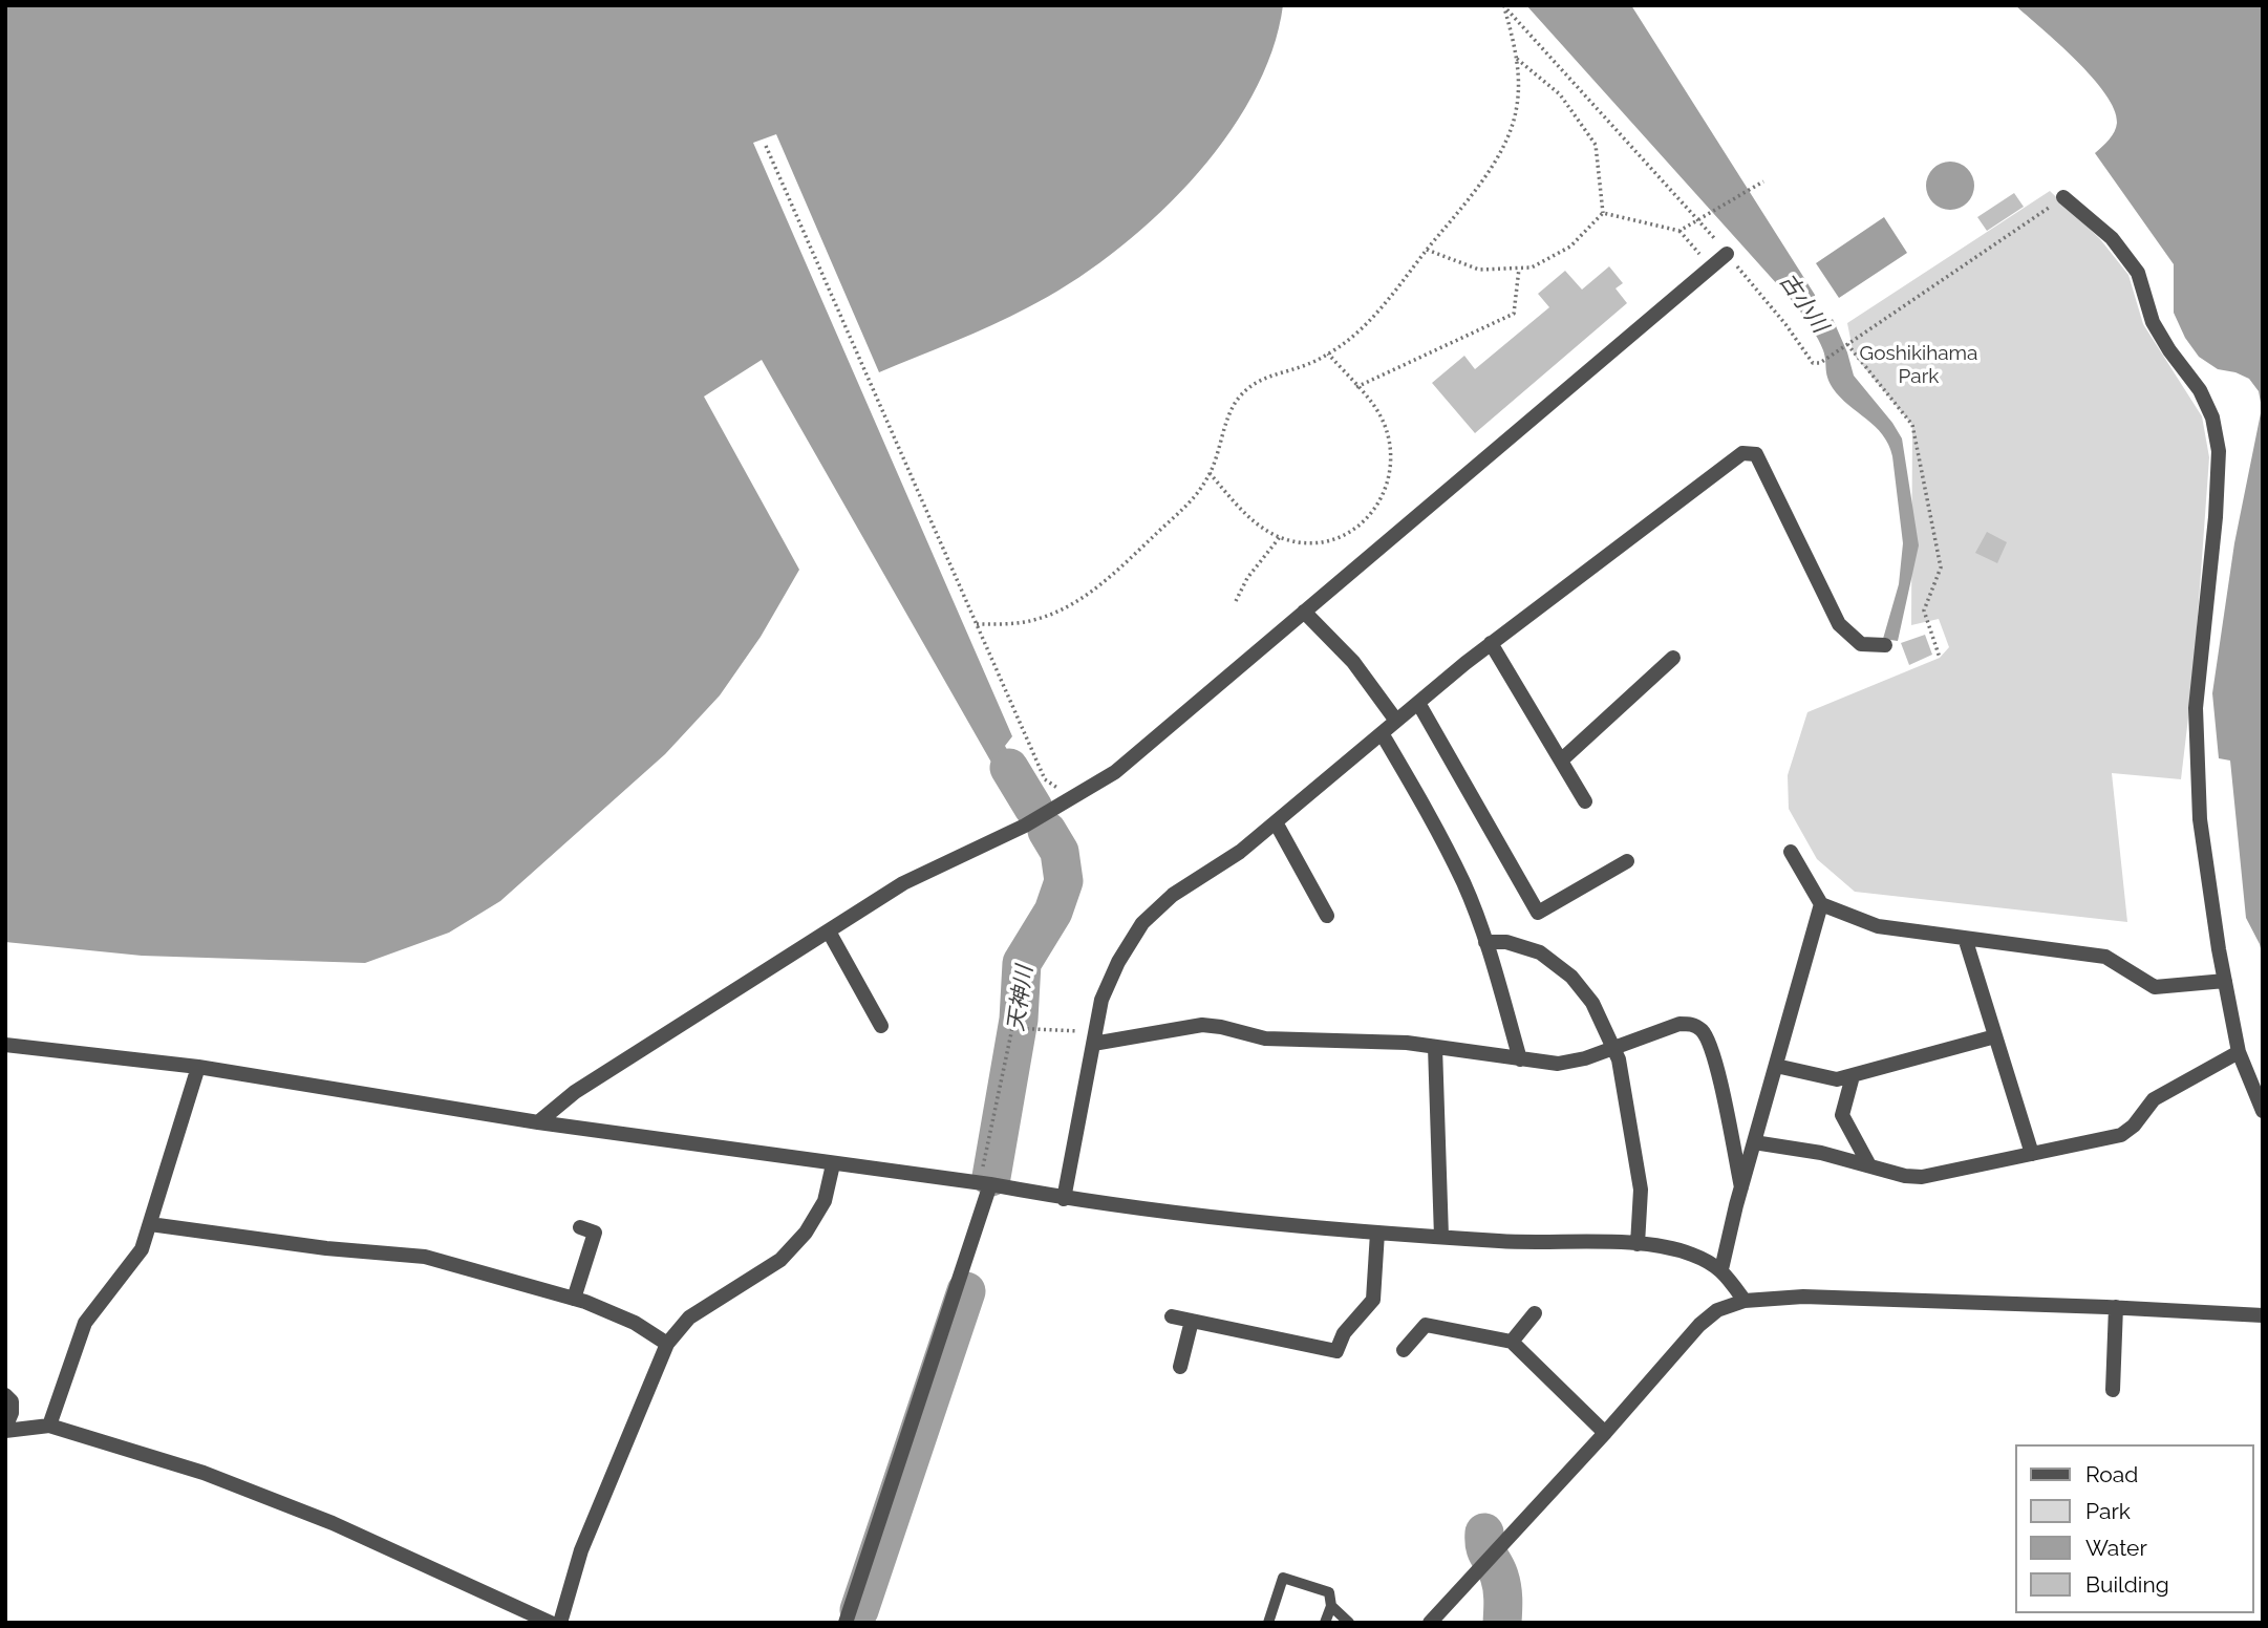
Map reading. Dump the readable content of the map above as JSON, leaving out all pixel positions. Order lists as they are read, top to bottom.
{
  "water": ["古小川", "天神川"],
  "parks": ["Goshikihama Park"],
  "legend": [
    "Road",
    "Park",
    "Water",
    "Building"
  ]
}
